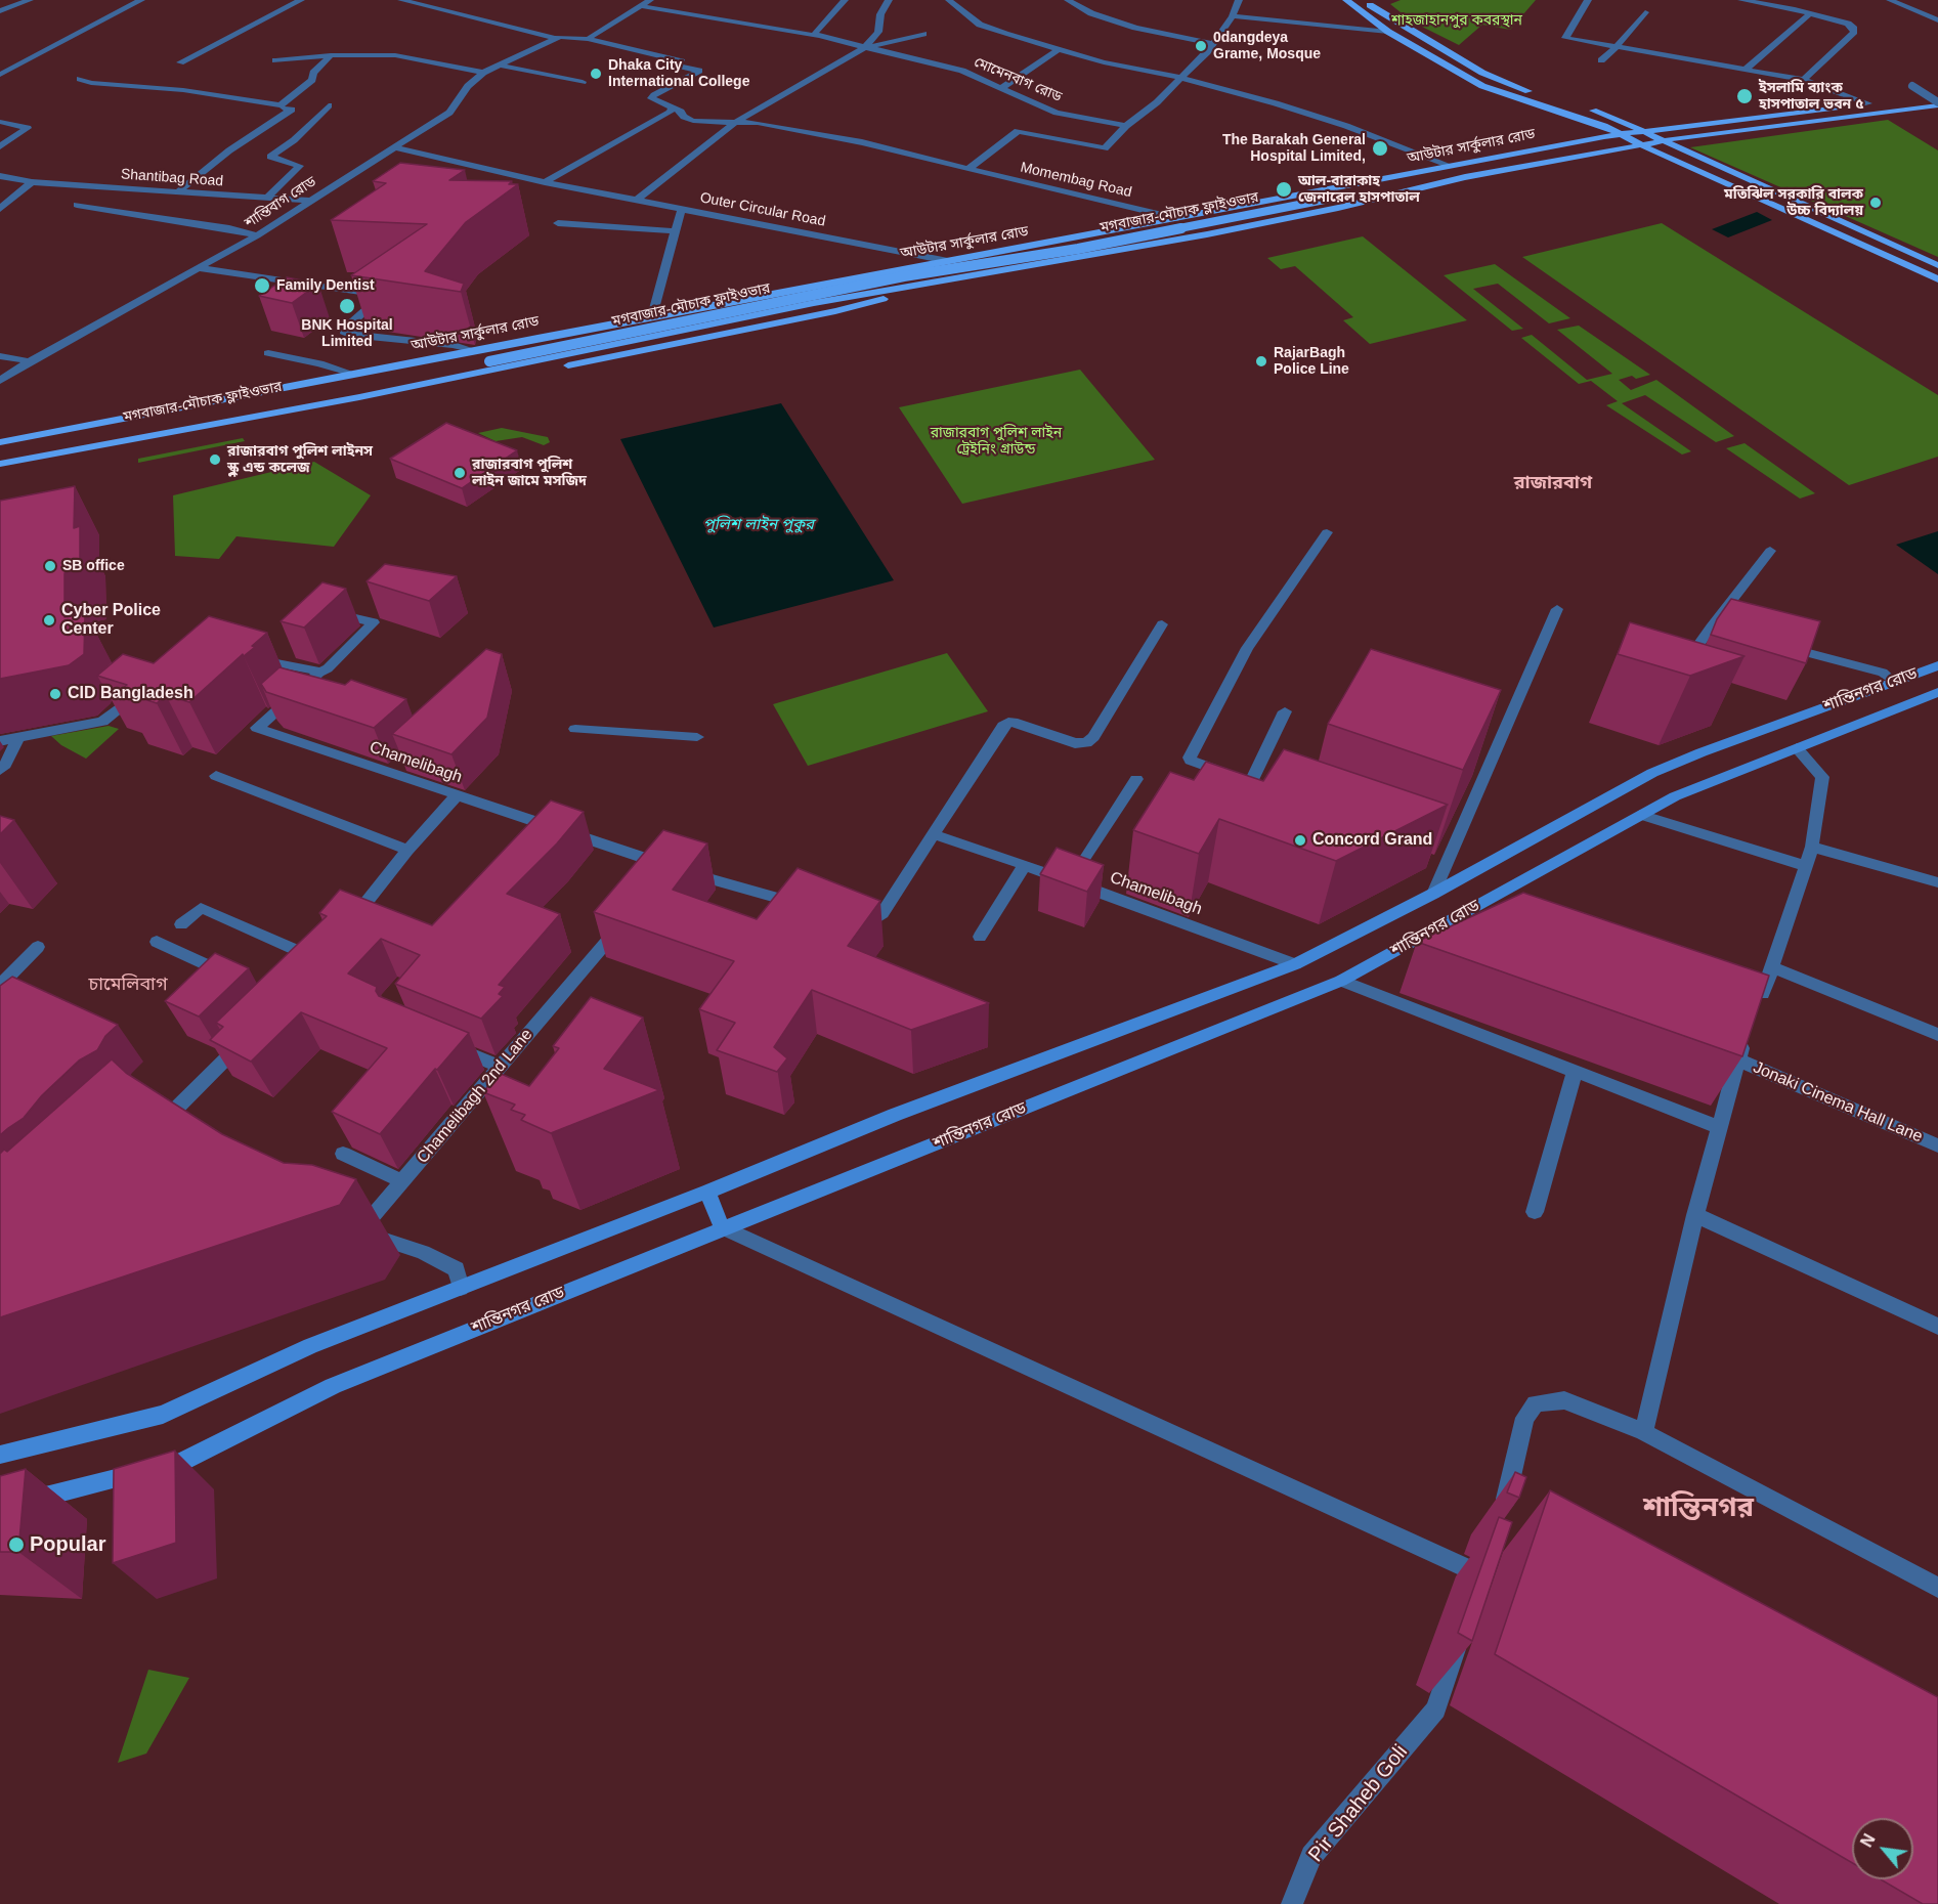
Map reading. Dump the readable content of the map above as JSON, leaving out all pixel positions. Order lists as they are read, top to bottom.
{
  "streets": {
    "main road": ["আউটার সার্কুলার রোড", "মগবাজার-মৌচাক ফ্লাইওভার", "শান্তিনগর রোড"],
    "street": [
      "মোমেনবাগ রোড",
      "Shantibag Road",
      "Momembag Road",
      "শান্তিবাগ রোড",
      "Outer Circular Road",
      "Chamelibagh",
      "Chamelibagh 2nd Lane",
      "Jonaki Cinema Hall Lane",
      "Pir Shaheb Goli"
    ]
  },
  "crossings": [
    ["আউটার সার্কুলার রোড", "Momembag Road"],
    ["আউটার সার্কুলার রোড", "Outer Circular Road"],
    ["আউটার সার্কুলার রোড", "মগবাজার-মৌচাক ফ্লাইওভার"],
    ["Shantibag Road", "শান্তিবাগ রোড"],
    ["শান্তিনগর রোড", "Chamelibagh"]
  ],
  "districts": ["রাজারবাগ", "চামেলিবাগ", "শান্তিনগর"],
  "water": ["পুলিশ লাইন পুকুর"],
  "parks": ["শাহজাহানপুর কবরস্থান", "রাজারবাগ পুলিশ লাইন ট্রেইনিং গ্রাউন্ড"],
  "places": [
    "0dangdeya Grame, Mosque",
    "Dhaka City International College",
    "ইসলামি ব্যাংক হাসপাতাল ভবন ৫",
    "The Barakah General Hospital Limited,",
    "আল-বারাকাহ জেনারেল হাসপাতাল",
    "মতিঝিল সরকারি বালক উচ্চ বিদ্যালয়",
    "Family Dentist",
    "BNK Hospital Limited",
    "RajarBagh Police Line",
    "রাজারবাগ পুলিশ লাইনস স্কুল এন্ড কলেজ",
    "রাজারবাগ পুলিশ লাইন জামে মসজিদ",
    "SB office",
    "Cyber Police Center",
    "CID Bangladesh",
    "Concord Grand",
    "Popular"
  ],
  "north": "top left"
}
